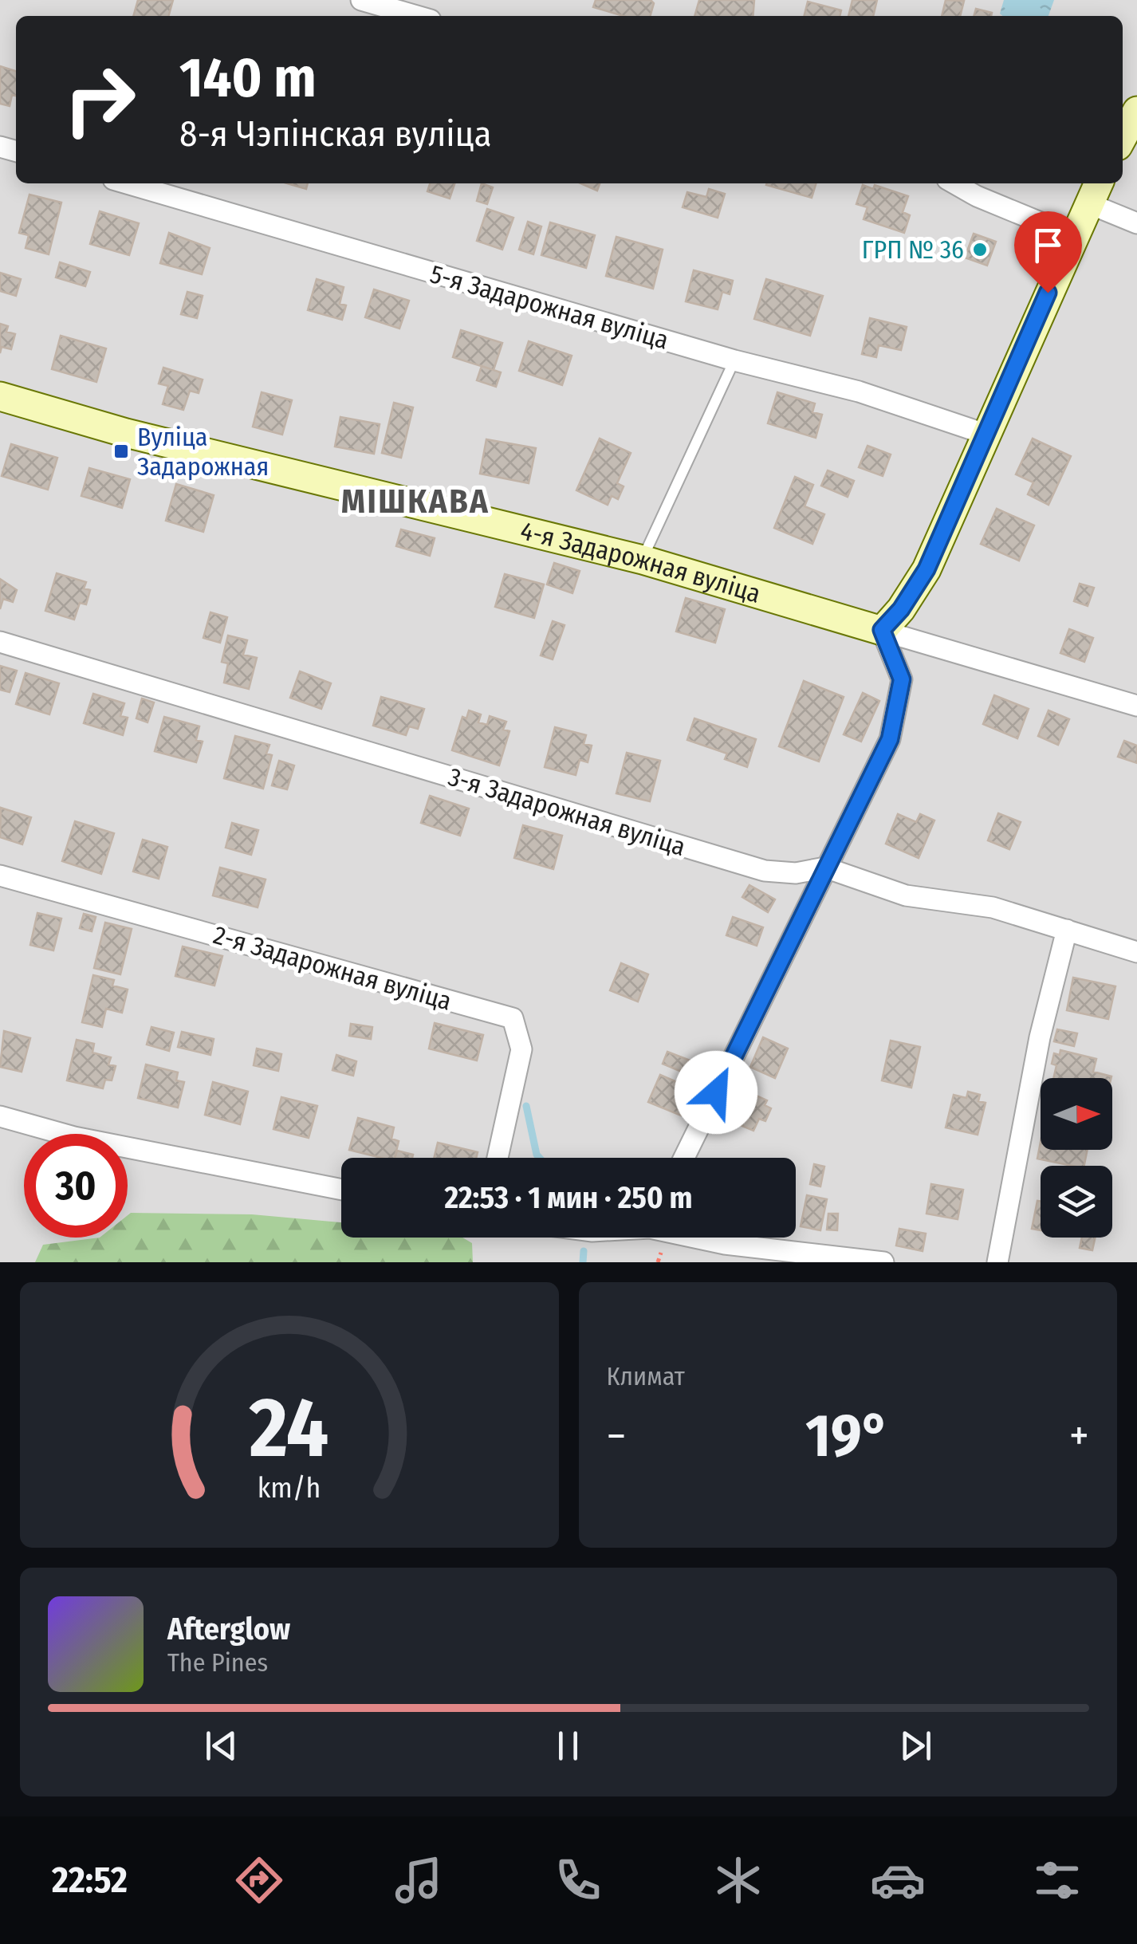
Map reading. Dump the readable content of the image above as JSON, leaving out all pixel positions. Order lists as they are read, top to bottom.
{
  "streets": {
    "main road": ["4-я Задарожная вуліца"],
    "street": ["5-я Задарожная вуліца", "3-я Задарожная вуліца", "2-я Задарожная вуліца"]
  },
  "districts": ["МІШКАВА"],
  "places": {
    "other": ["ГРП № 36"],
    "transit": ["Вуліца Задарожная"]
  },
  "north": "right",
  "page": {
    "turn": ["140 m", "8-я Чэпінская вуліца"],
    "limit": "30",
    "trip": "22:53 · 1 мин · 250 m",
    "tile": "Климат",
    "heat": ["−", "19°", "+"],
    "song": ["Afterglow", "The Pines"],
    "tabs": "22:52",
    "gauge": ["24", "km/h"]
  }
}
